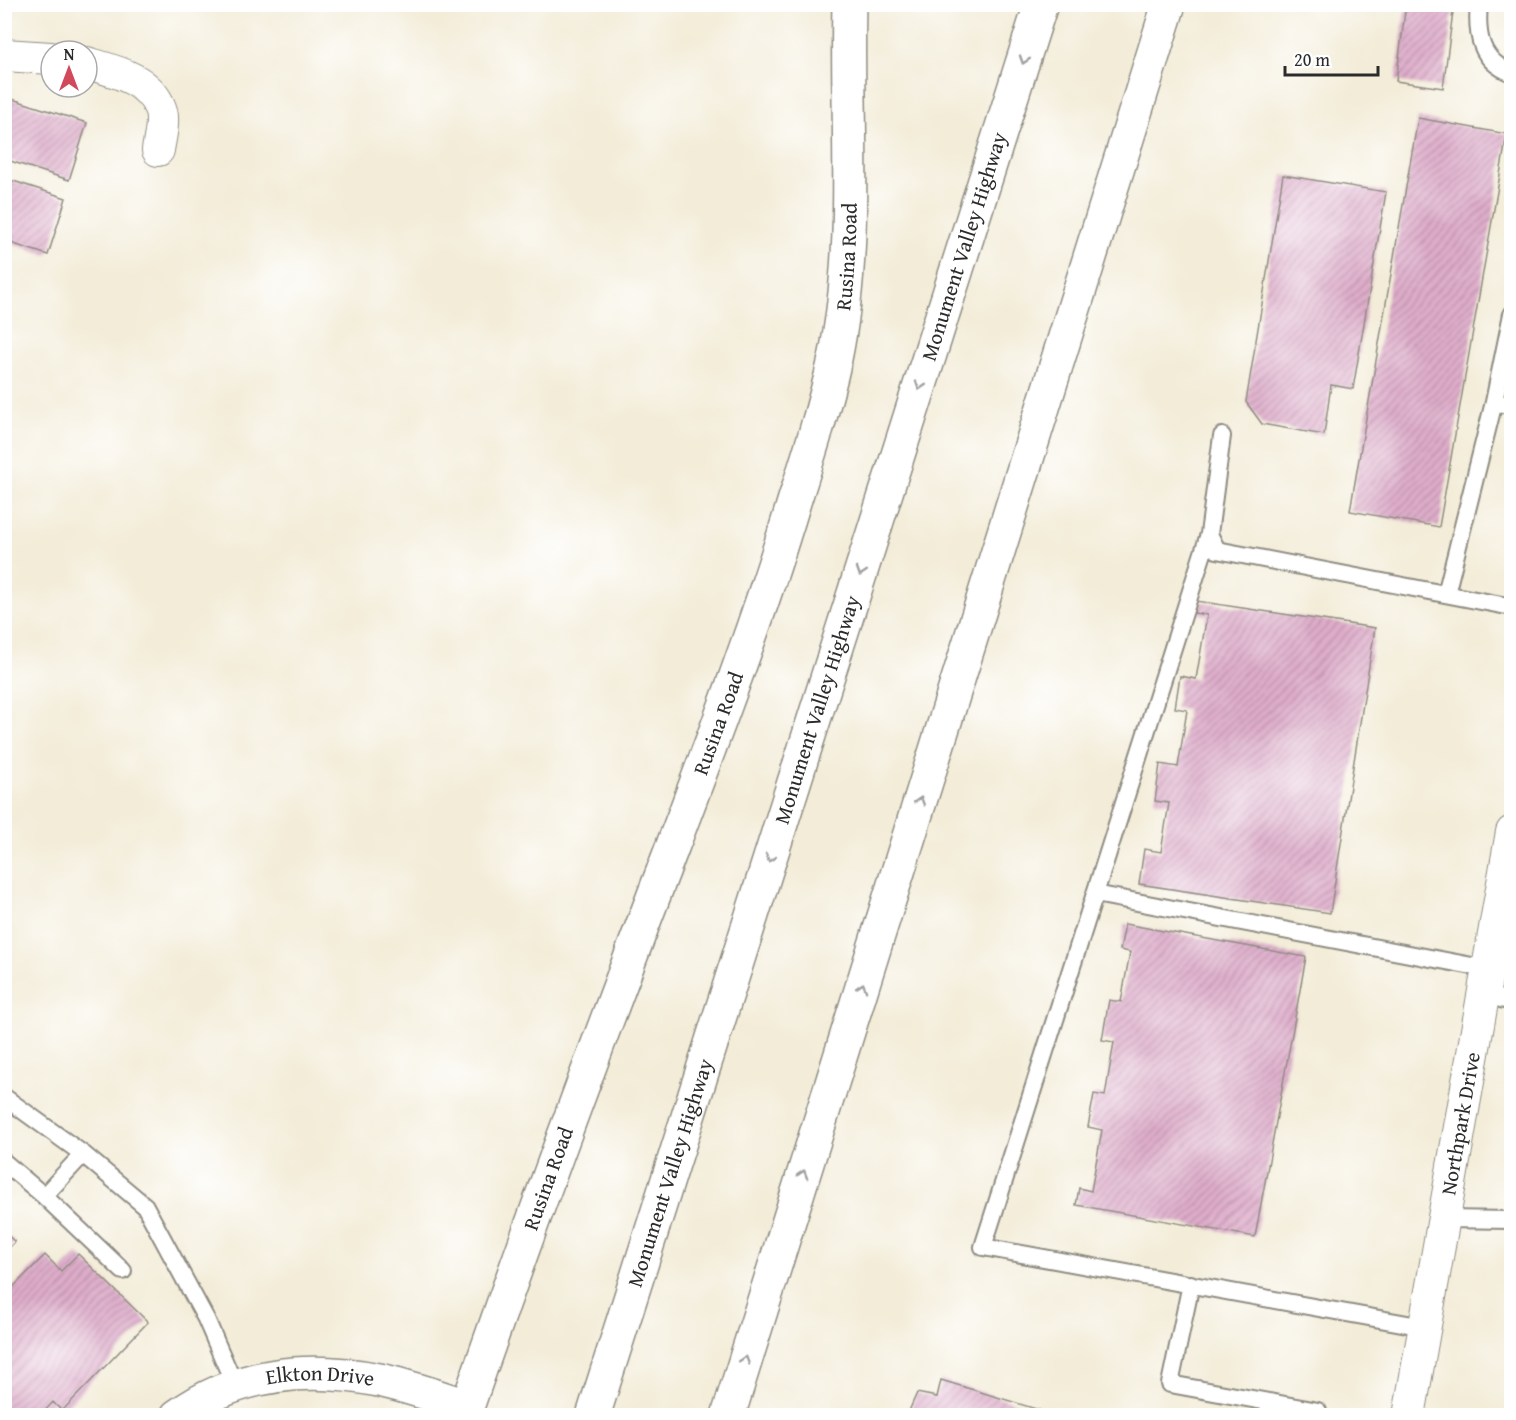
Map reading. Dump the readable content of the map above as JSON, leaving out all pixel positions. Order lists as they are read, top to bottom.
{
  "streets": {
    "main road": ["Monument Valley Highway", "Rusina Road", "Elkton Drive"],
    "street": ["Northpark Drive"]
  },
  "crossings": [
    ["Rusina Road", "Elkton Drive"]
  ],
  "scale_bar": "20 m",
  "north": "top"
}
